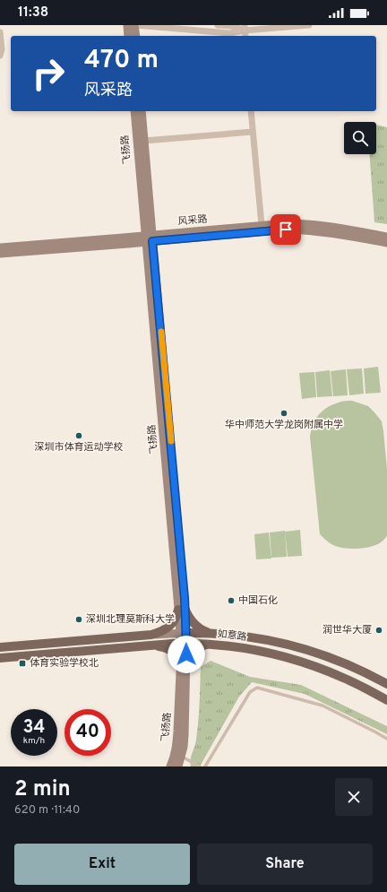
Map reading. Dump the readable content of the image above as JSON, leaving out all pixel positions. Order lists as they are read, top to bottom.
{
  "streets": {
    "main road": ["如意路"],
    "street": ["飞扬路", "风采路"]
  },
  "crossings": [
    ["飞扬路", "风采路"],
    ["飞扬路", "如意路"]
  ],
  "places": {
    "other": [
      "华中师范大学龙岗附属中学",
      "深圳市体育运动学校",
      "中国石化",
      "深圳北理莫斯科大学",
      "润世华大厦"
    ],
    "transit": ["体育实验学校北"]
  },
  "page": {
    "status": "11:38",
    "turn": ["470 m", "风采路"],
    "speed": "34 km/h",
    "limit": "40",
    "heading": ["2 min", "620 m · 11:40"],
    "buttons": ["Exit", "Share"]
  }
}
